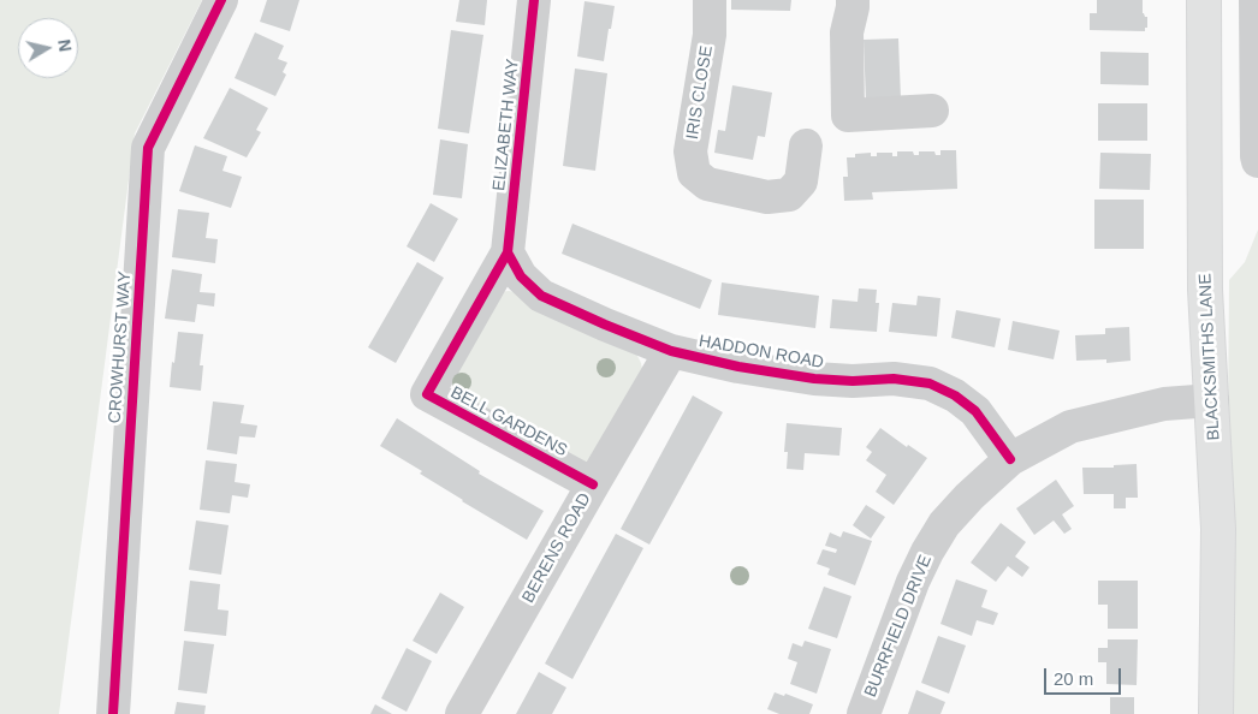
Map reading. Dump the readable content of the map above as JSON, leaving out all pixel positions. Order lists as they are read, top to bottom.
{
  "streets": {
    "main road": ["BLACKSMITHS LANE"],
    "street": [
      "IRIS CLOSE",
      "ELIZABETH WAY",
      "CROWHURST WAY",
      "HADDON ROAD",
      "BELL GARDENS",
      "BERENS ROAD",
      "BURRFIELD DRIVE"
    ]
  },
  "crossings": [
    ["ELIZABETH WAY", "HADDON ROAD"],
    ["ELIZABETH WAY", "BELL GARDENS"],
    ["HADDON ROAD", "BELL GARDENS"],
    ["HADDON ROAD", "BERENS ROAD"],
    ["HADDON ROAD", "BURRFIELD DRIVE"],
    ["BLACKSMITHS LANE", "BURRFIELD DRIVE"],
    ["BELL GARDENS", "BERENS ROAD"]
  ],
  "scale_bar": "20 m",
  "north": "right"
}
